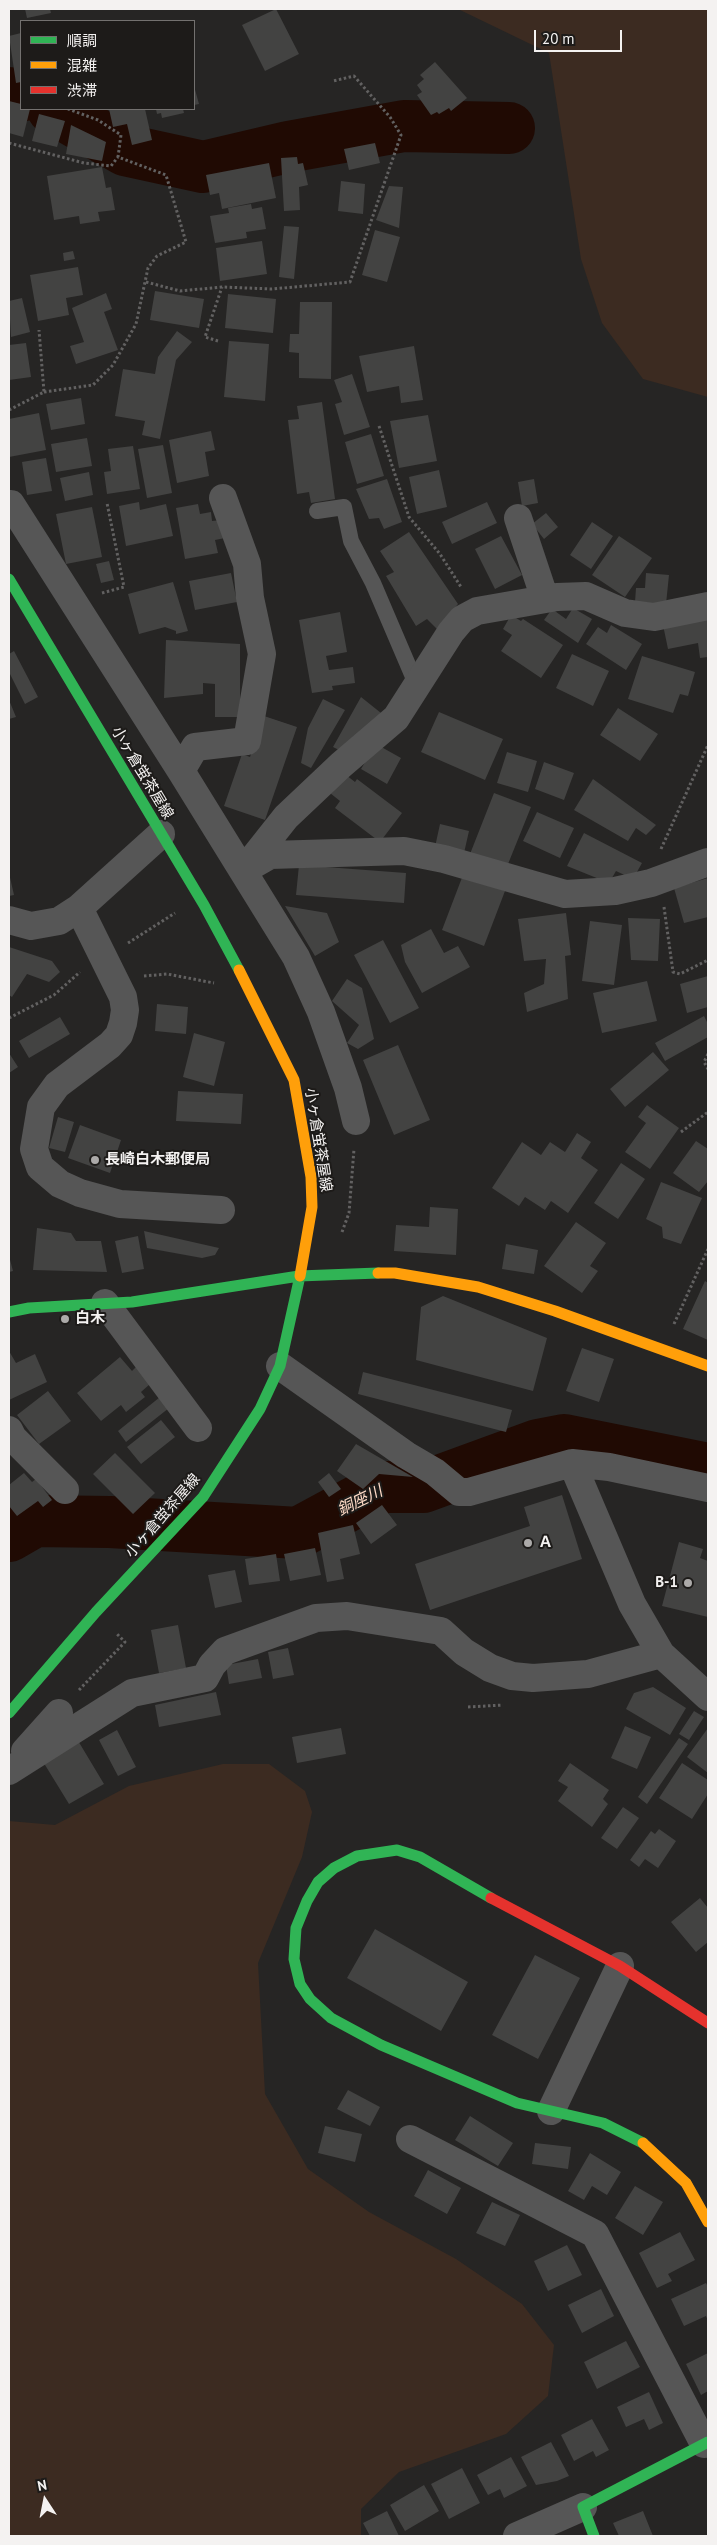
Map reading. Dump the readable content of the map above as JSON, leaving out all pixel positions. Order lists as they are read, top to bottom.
{
  "streets": {
    "street": ["小ヶ倉蛍茶屋線"]
  },
  "water": ["銅座川"],
  "places": [
    "長崎白木郵便局",
    "白木",
    "Ａ",
    "B-1"
  ],
  "legend": ["順調", "混雑", "渋滞"],
  "scale_bar": "20 m",
  "north": "top"
}
